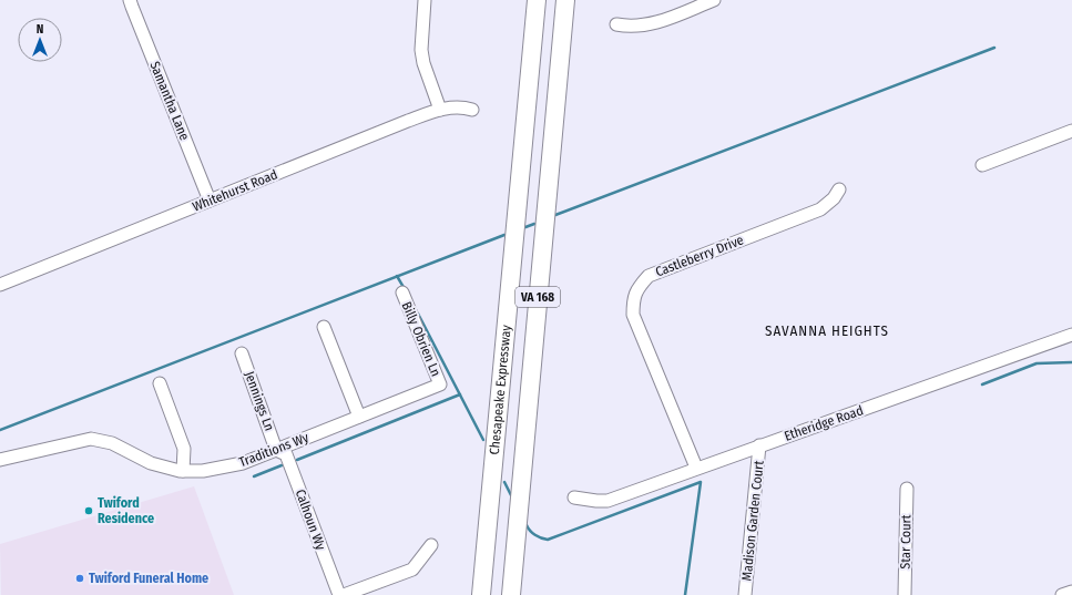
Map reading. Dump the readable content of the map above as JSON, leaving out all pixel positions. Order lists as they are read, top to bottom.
{
  "streets": {
    "highway": ["VA 168", "Chesapeake Expressway"],
    "street": [
      "Samantha Lane",
      "Whitehurst Road",
      "Castleberry Drive",
      "Billy Obrien Ln",
      "Jennings Ln",
      "Etheridge Road",
      "Traditions Wy",
      "Calhoun Wy",
      "Madison Garden Court",
      "Star Court"
    ]
  },
  "crossings": [
    ["Samantha Lane", "Whitehurst Road"],
    ["Castleberry Drive", "Etheridge Road"],
    ["Billy Obrien Ln", "Traditions Wy"],
    ["Jennings Ln", "Traditions Wy"],
    ["Jennings Ln", "Calhoun Wy"],
    ["Etheridge Road", "Madison Garden Court"],
    ["Traditions Wy", "Calhoun Wy"]
  ],
  "districts": ["SAVANNA HEIGHTS"],
  "places": ["Twiford Residence", "Twiford Funeral Home"],
  "north": "top"
}
